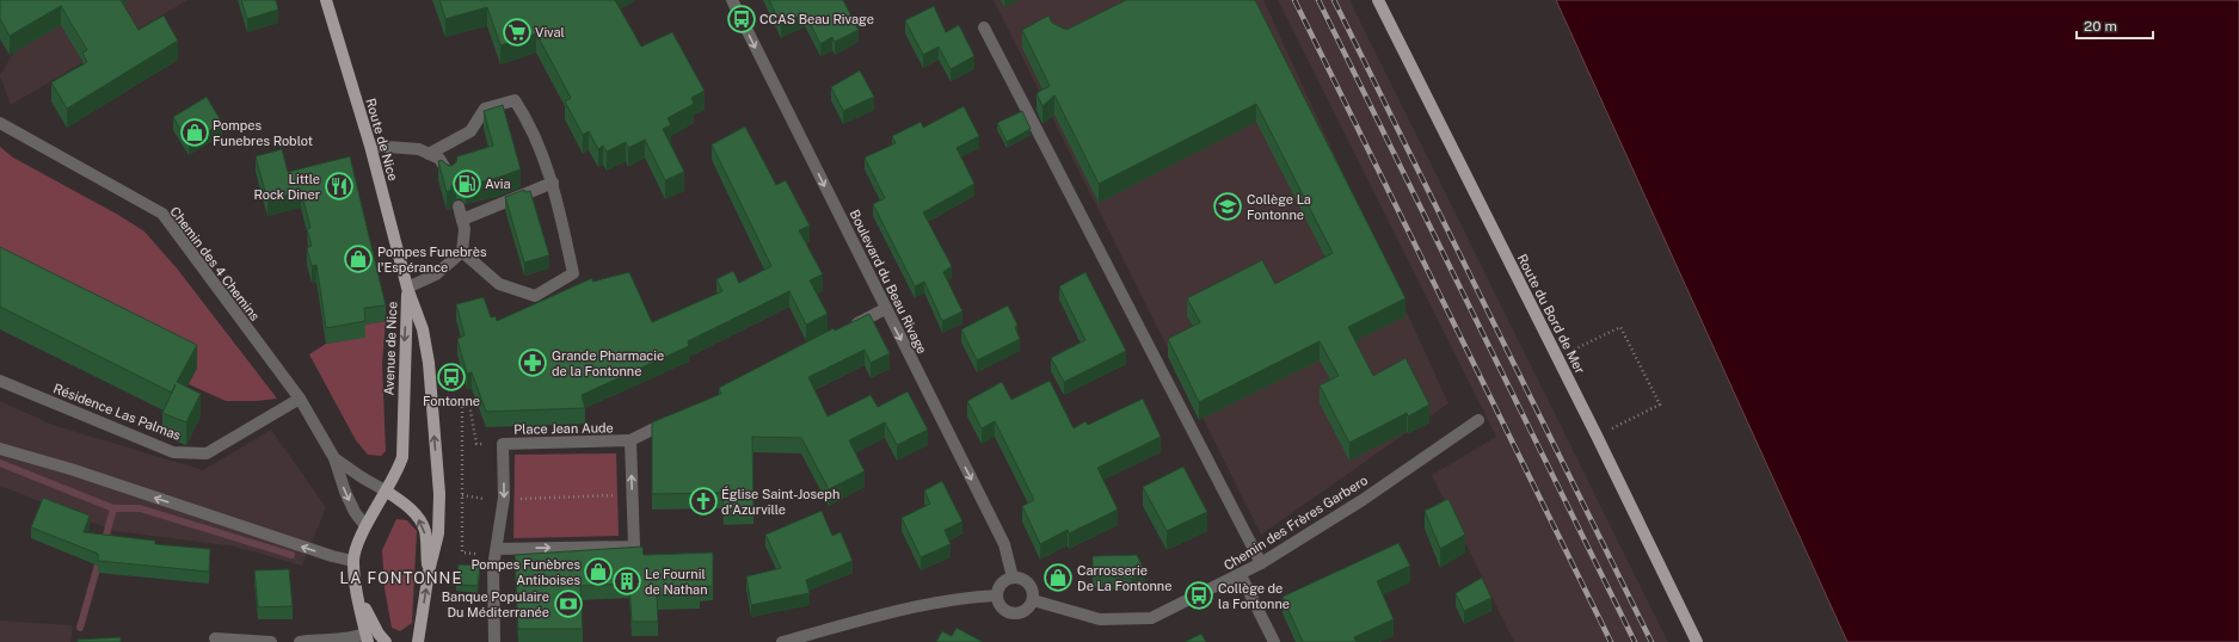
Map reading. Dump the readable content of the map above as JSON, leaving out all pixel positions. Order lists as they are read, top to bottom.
{
  "streets": {
    "main road": ["Route de Nice", "Route du Bord de Mer", "Avenue de Nice"],
    "street": [
      "Chemin des 4 Chemins",
      "Boulevard du Beau Rivage",
      "Résidence Las Palmas",
      "Place Jean Aude",
      "Chemin des Frères Garbero"
    ]
  },
  "crossings": [
    ["Route de Nice", "Avenue de Nice"],
    ["Chemin des 4 Chemins", "Résidence Las Palmas"],
    ["Boulevard du Beau Rivage", "Chemin des Frères Garbero"]
  ],
  "one_way": ["Boulevard du Beau Rivage"],
  "districts": ["LA FONTONNE"],
  "places": {
    "bus stop": ["CCAS Beau Rivage", "Fontonne", "Collège de la Fontonne"],
    "supermarket": ["Vival"],
    "shop": [
      "Pompes Funebres Roblot",
      "Pompes Funebrès l'Espérance",
      "Pompes Funèbres Antiboises",
      "Carrosserie De La Fontonne"
    ],
    "fuel station": ["Avia"],
    "restaurant": ["Little Rock Diner"],
    "school or university": ["Collège La Fontonne"],
    "pharmacy": ["Grande Pharmacie de la Fontonne"],
    "church": ["Église Saint-Joseph d'Azurville"],
    "building": ["Le Fournil de Nathan"],
    "bank": ["Banque Populaire Du Méditerranée"]
  },
  "scale_bar": "20 m"
}
